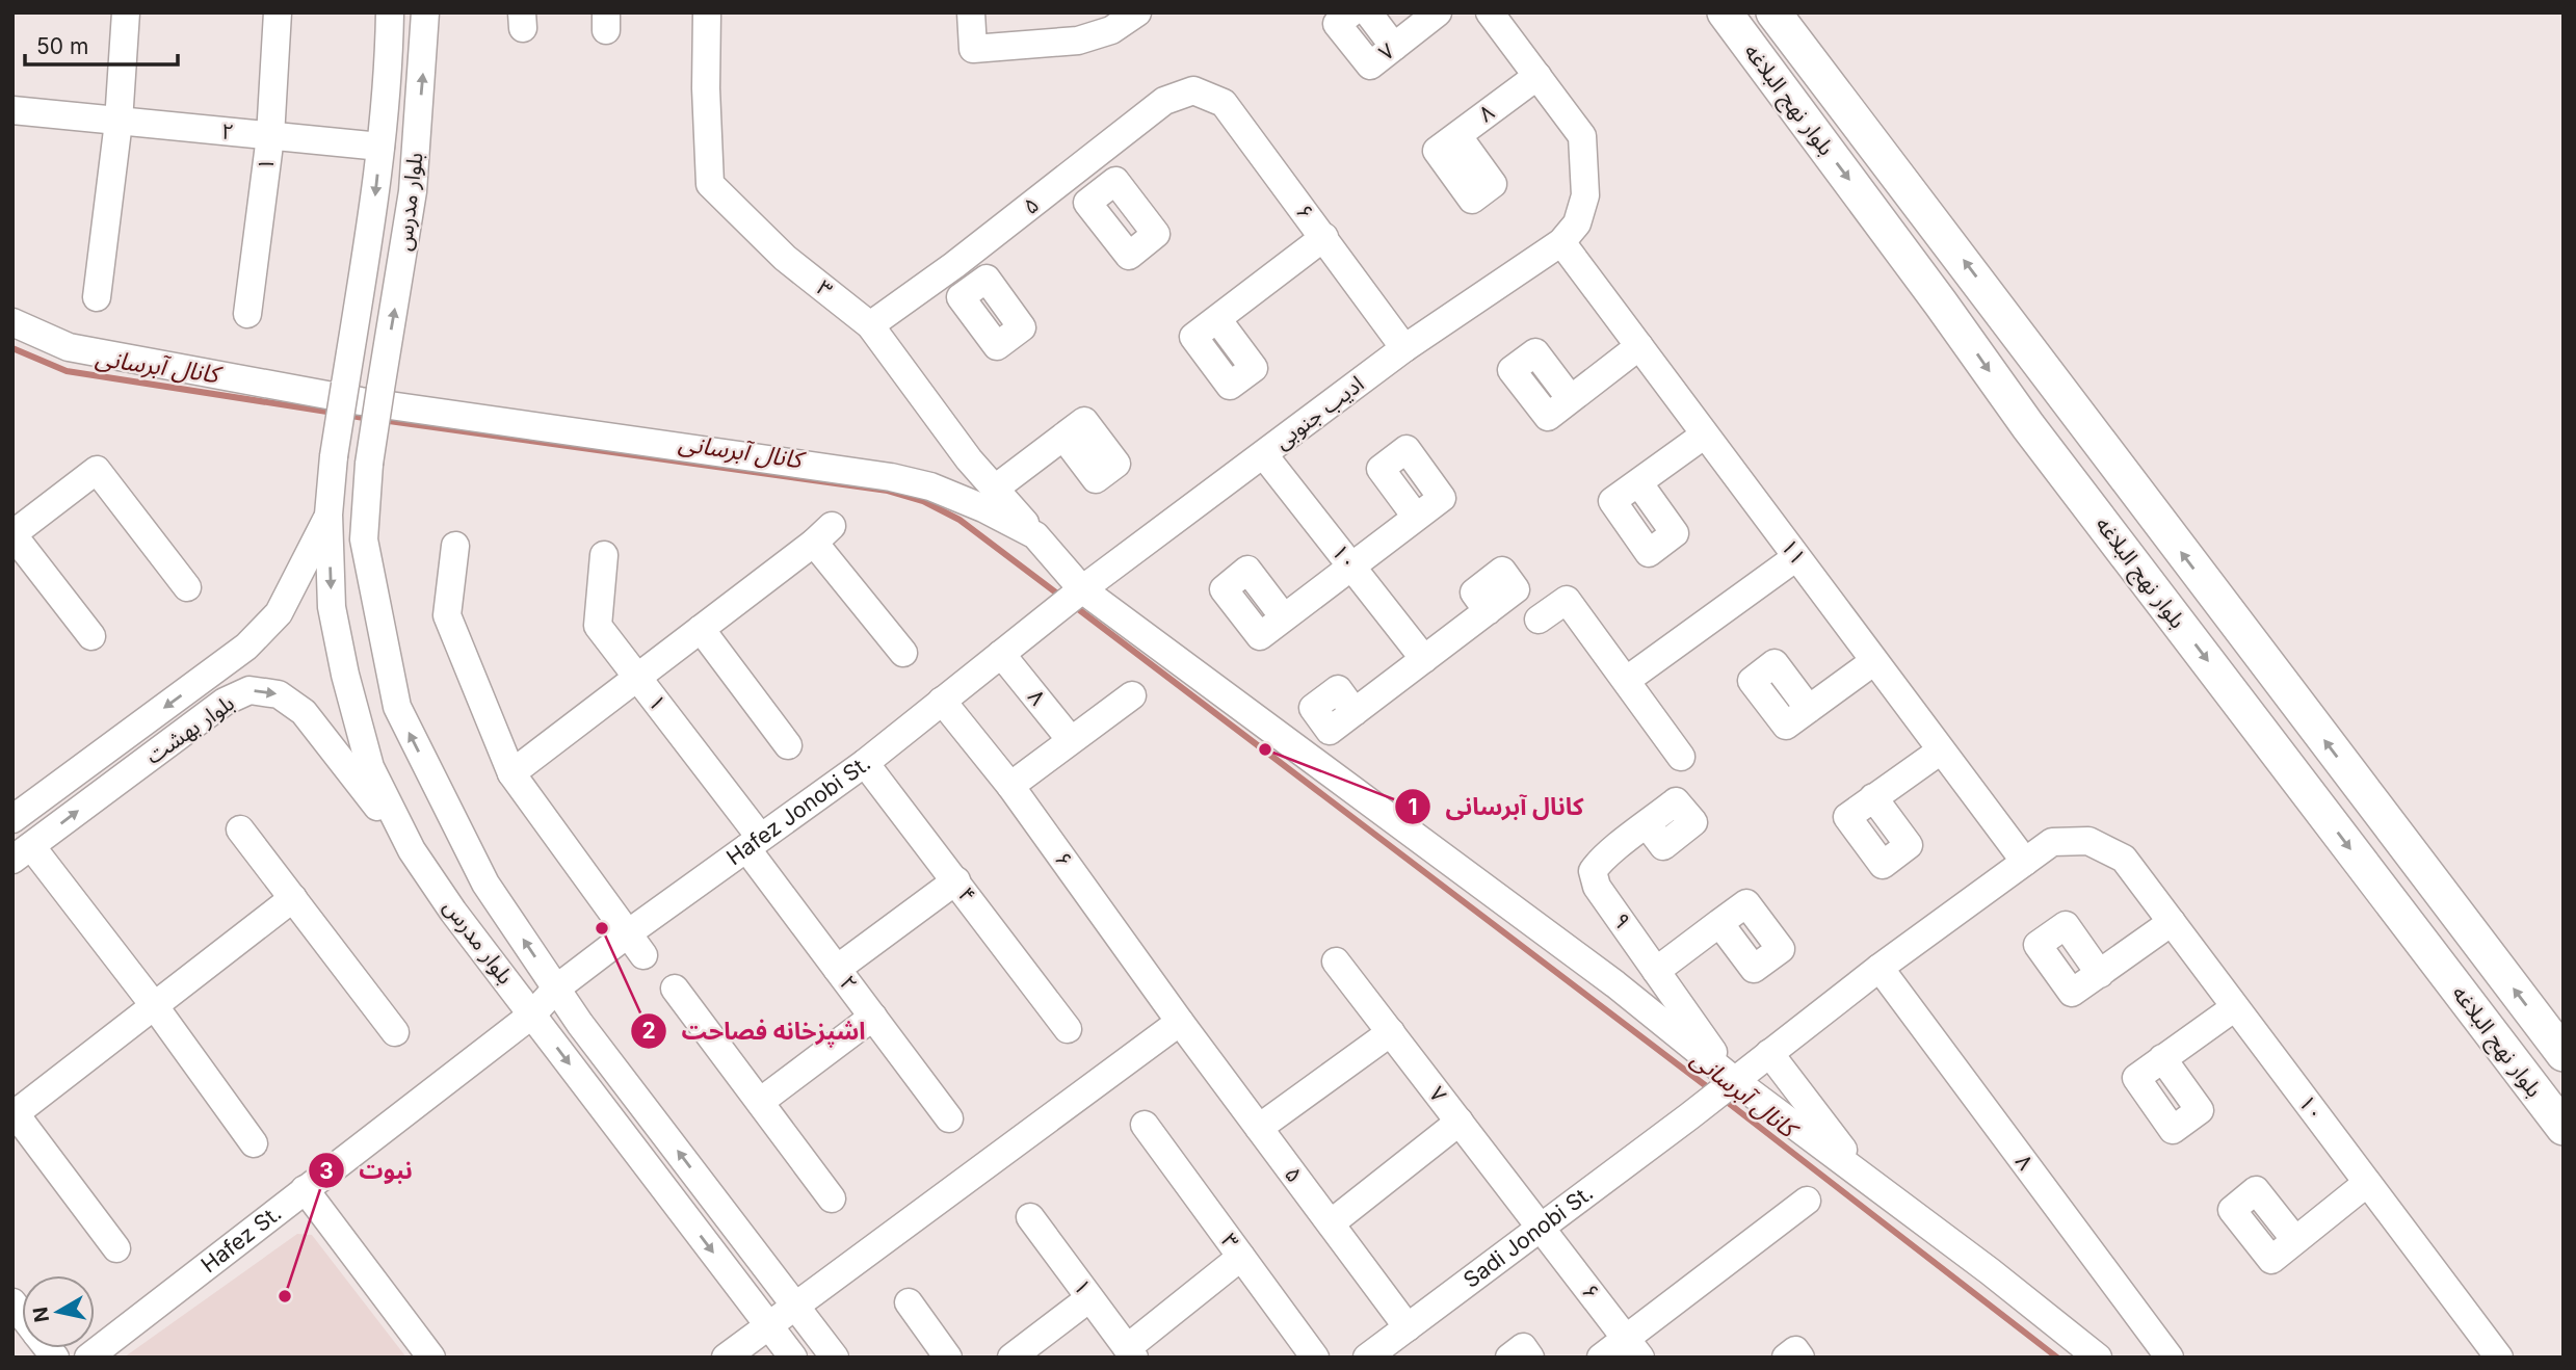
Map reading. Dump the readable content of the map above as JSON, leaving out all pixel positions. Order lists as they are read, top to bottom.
{
  "streets": {
    "main road": ["بلوار نهج البلاغه"],
    "street": [
      "۷",
      "۸",
      "۲",
      "۱",
      "بلوار مدرس",
      "۵",
      "۶",
      "۳",
      "ادیب جنوبی",
      "۱۱",
      "۱۰",
      "بلوار بهشت",
      "Hafez Jonobi St.",
      "۴",
      "۹",
      "Sadi Jonobi St.",
      "Hafez St."
    ]
  },
  "crossings": [
    ["۷", "۶"],
    ["۷", "Sadi Jonobi St."],
    ["۸", "Hafez Jonobi St."],
    ["۸", "Sadi Jonobi St."],
    ["۲", "۱"],
    ["۲", "بلوار مدرس"],
    ["۲", "Hafez Jonobi St."],
    ["۱", "Hafez Jonobi St."],
    ["بلوار مدرس", "بلوار بهشت"],
    ["بلوار مدرس", "Hafez Jonobi St."],
    ["بلوار مدرس", "Hafez St."],
    ["۵", "۶"],
    ["۵", "۳"],
    ["۵", "Sadi Jonobi St."],
    ["۶", "ادیب جنوبی"],
    ["۶", "Hafez Jonobi St."],
    ["۶", "Sadi Jonobi St."],
    ["۳", "ادیب جنوبی"],
    ["۳", "۹"],
    ["۳", "Sadi Jonobi St."],
    ["ادیب جنوبی", "۱۱"],
    ["ادیب جنوبی", "۱۰"],
    ["ادیب جنوبی", "Hafez Jonobi St."],
    ["۱۱", "Sadi Jonobi St."],
    ["۱۰", "Sadi Jonobi St."],
    ["Hafez Jonobi St.", "۴"],
    ["Hafez Jonobi St.", "Hafez St."],
    ["۹", "Sadi Jonobi St."]
  ],
  "water": ["کانال آبرسانی"],
  "places": ["کانال آبرسانی", "اشپزخانه فصاحت", "نبوت"],
  "scale_bar": "50 m",
  "north": "left"
}
